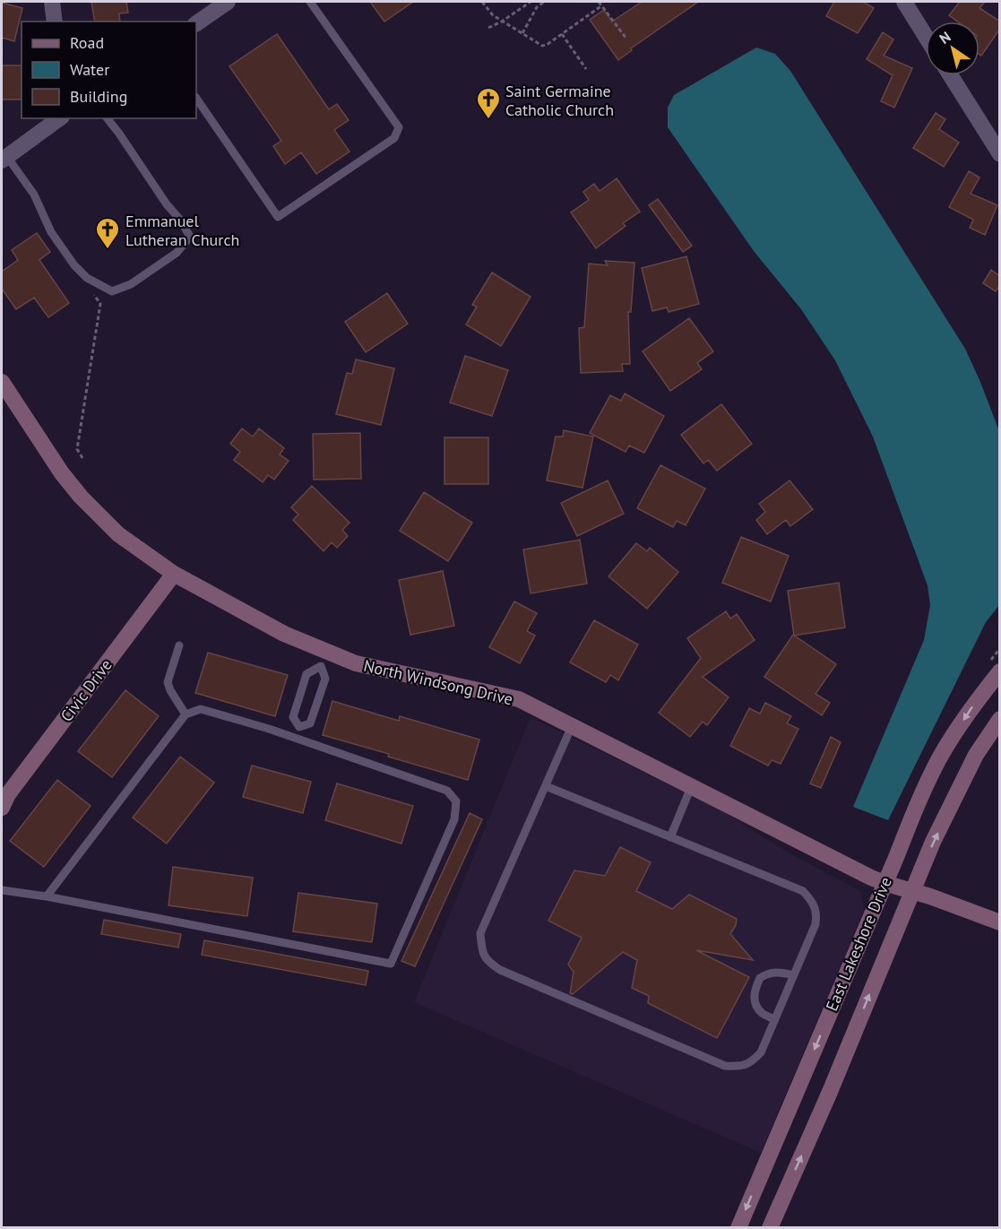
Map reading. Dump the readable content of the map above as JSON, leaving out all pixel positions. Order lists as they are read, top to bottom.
{
  "streets": {
    "street": ["North Windsong Drive", "Civic Drive", "East Lakeshore Drive"]
  },
  "crossings": [
    ["North Windsong Drive", "Civic Drive"],
    ["North Windsong Drive", "East Lakeshore Drive"]
  ],
  "places": {
    "church": ["Saint Germaine Catholic Church", "Emmanuel Lutheran Church"]
  },
  "legend": ["Road", "Water", "Building"],
  "north": "top left"
}
